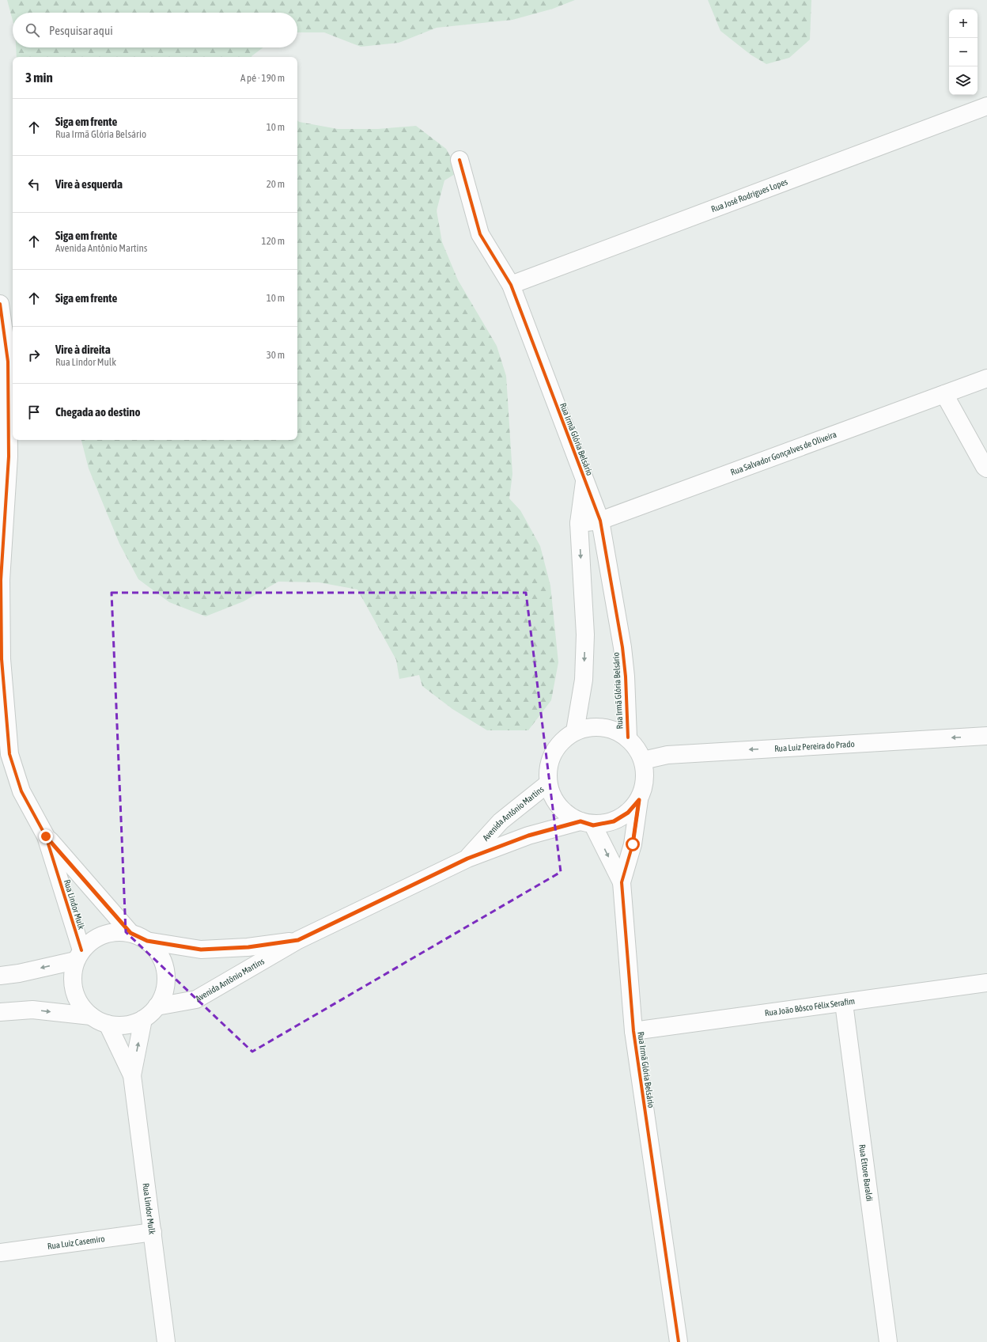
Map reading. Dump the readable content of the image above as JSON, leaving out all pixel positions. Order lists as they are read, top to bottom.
{
  "streets": {
    "street": [
      "Rua José Rodrigues Lopes",
      "Rua Irmã Glória Belsário",
      "Rua Salvador Gonçalves de Oliveira",
      "Rua Luiz Pereira do Prado",
      "Avenida Antônio Martins",
      "Rua Lindor Mulk",
      "Rua João Bôsco Félix Serafim",
      "Rua Ettore Baraldi",
      "Rua Luiz Casemiro"
    ]
  },
  "crossings": [
    ["Rua José Rodrigues Lopes", "Rua Irmã Glória Belsário"],
    ["Rua Irmã Glória Belsário", "Rua Salvador Gonçalves de Oliveira"],
    ["Rua Irmã Glória Belsário", "Rua Luiz Pereira do Prado"],
    ["Rua Irmã Glória Belsário", "Avenida Antônio Martins"],
    ["Rua Irmã Glória Belsário", "Rua João Bôsco Félix Serafim"],
    ["Rua Luiz Pereira do Prado", "Avenida Antônio Martins"],
    ["Avenida Antônio Martins", "Rua Lindor Mulk"],
    ["Rua Lindor Mulk", "Rua Luiz Casemiro"],
    ["Rua João Bôsco Félix Serafim", "Rua Ettore Baraldi"]
  ],
  "one_way": ["Rua Luiz Pereira do Prado"],
  "page": {
    "map_buttons": ["+", "−"],
    "search": "Pesquisar aqui",
    "heading": ["3 min", "A pé · 190 m"],
    "list": [
      ["Siga em frente", "Rua Irmã Glória Belsário", "10 m"],
      ["Vire à esquerda", "20 m"],
      ["Siga em frente", "Avenida Antônio Martins", "120 m"],
      ["Siga em frente", "10 m"],
      ["Vire à direita", "Rua Lindor Mulk", "30 m"],
      "Chegada ao destino"
    ]
  }
}
